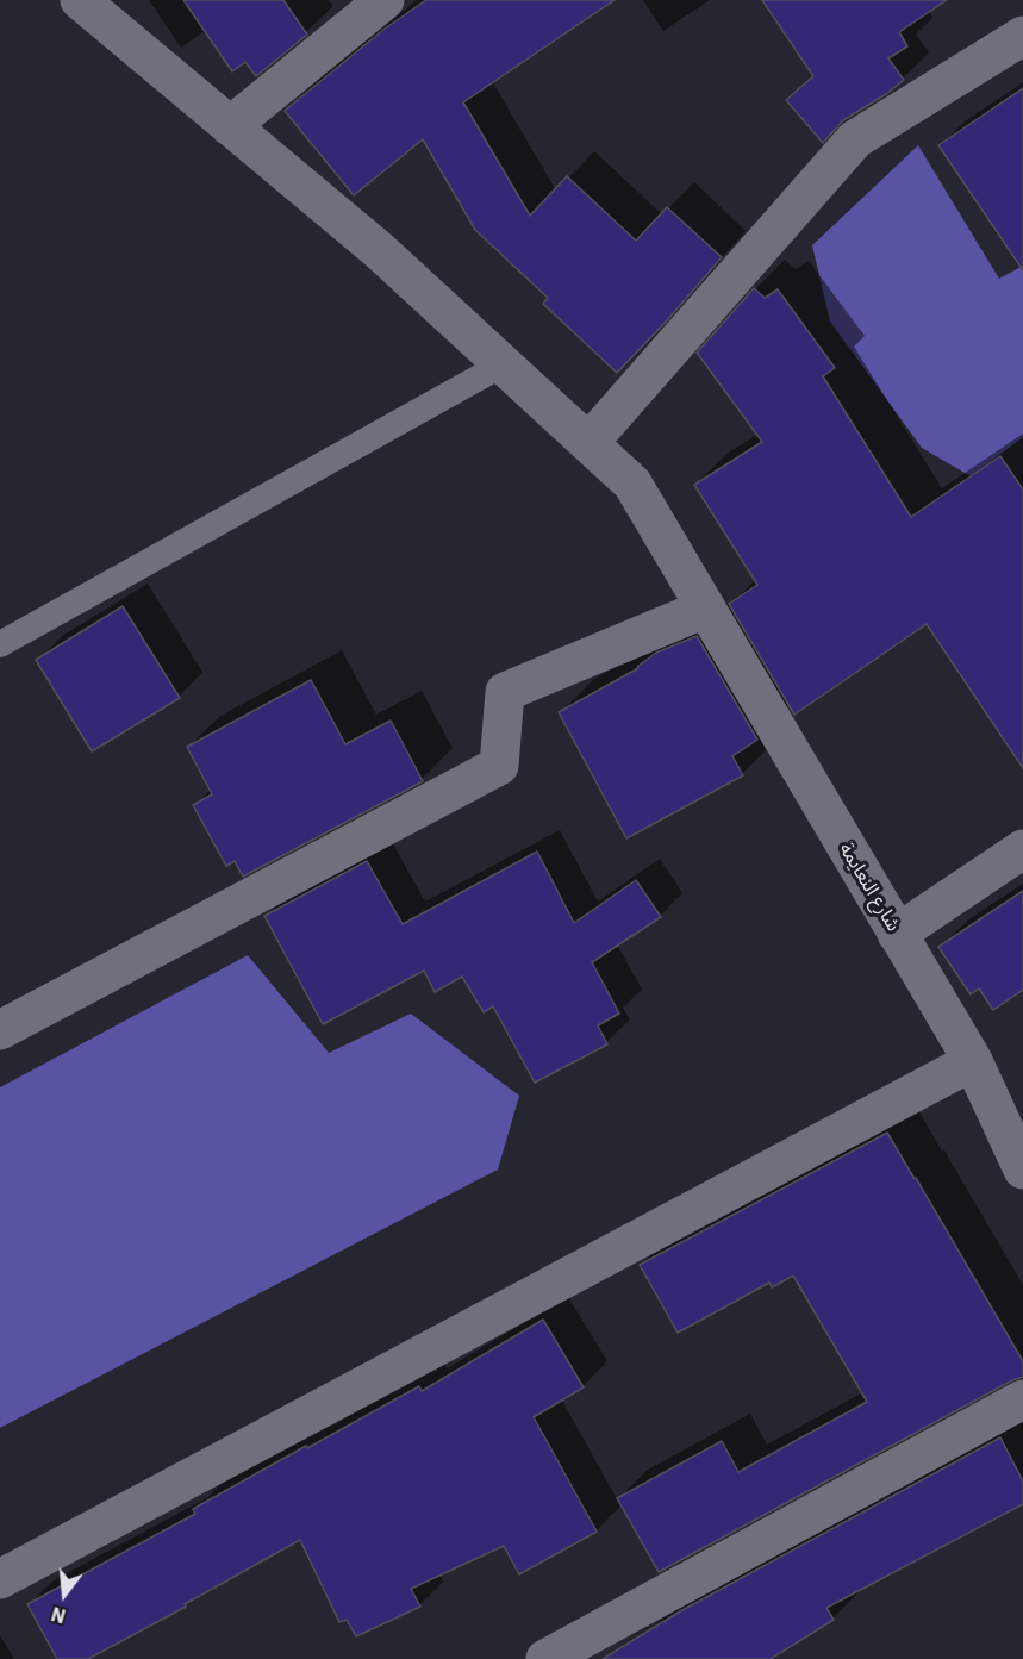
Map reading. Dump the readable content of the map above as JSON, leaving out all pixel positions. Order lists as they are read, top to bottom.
{
  "streets": {
    "street": ["شارع النعايمة"]
  },
  "north": "bottom"
}
